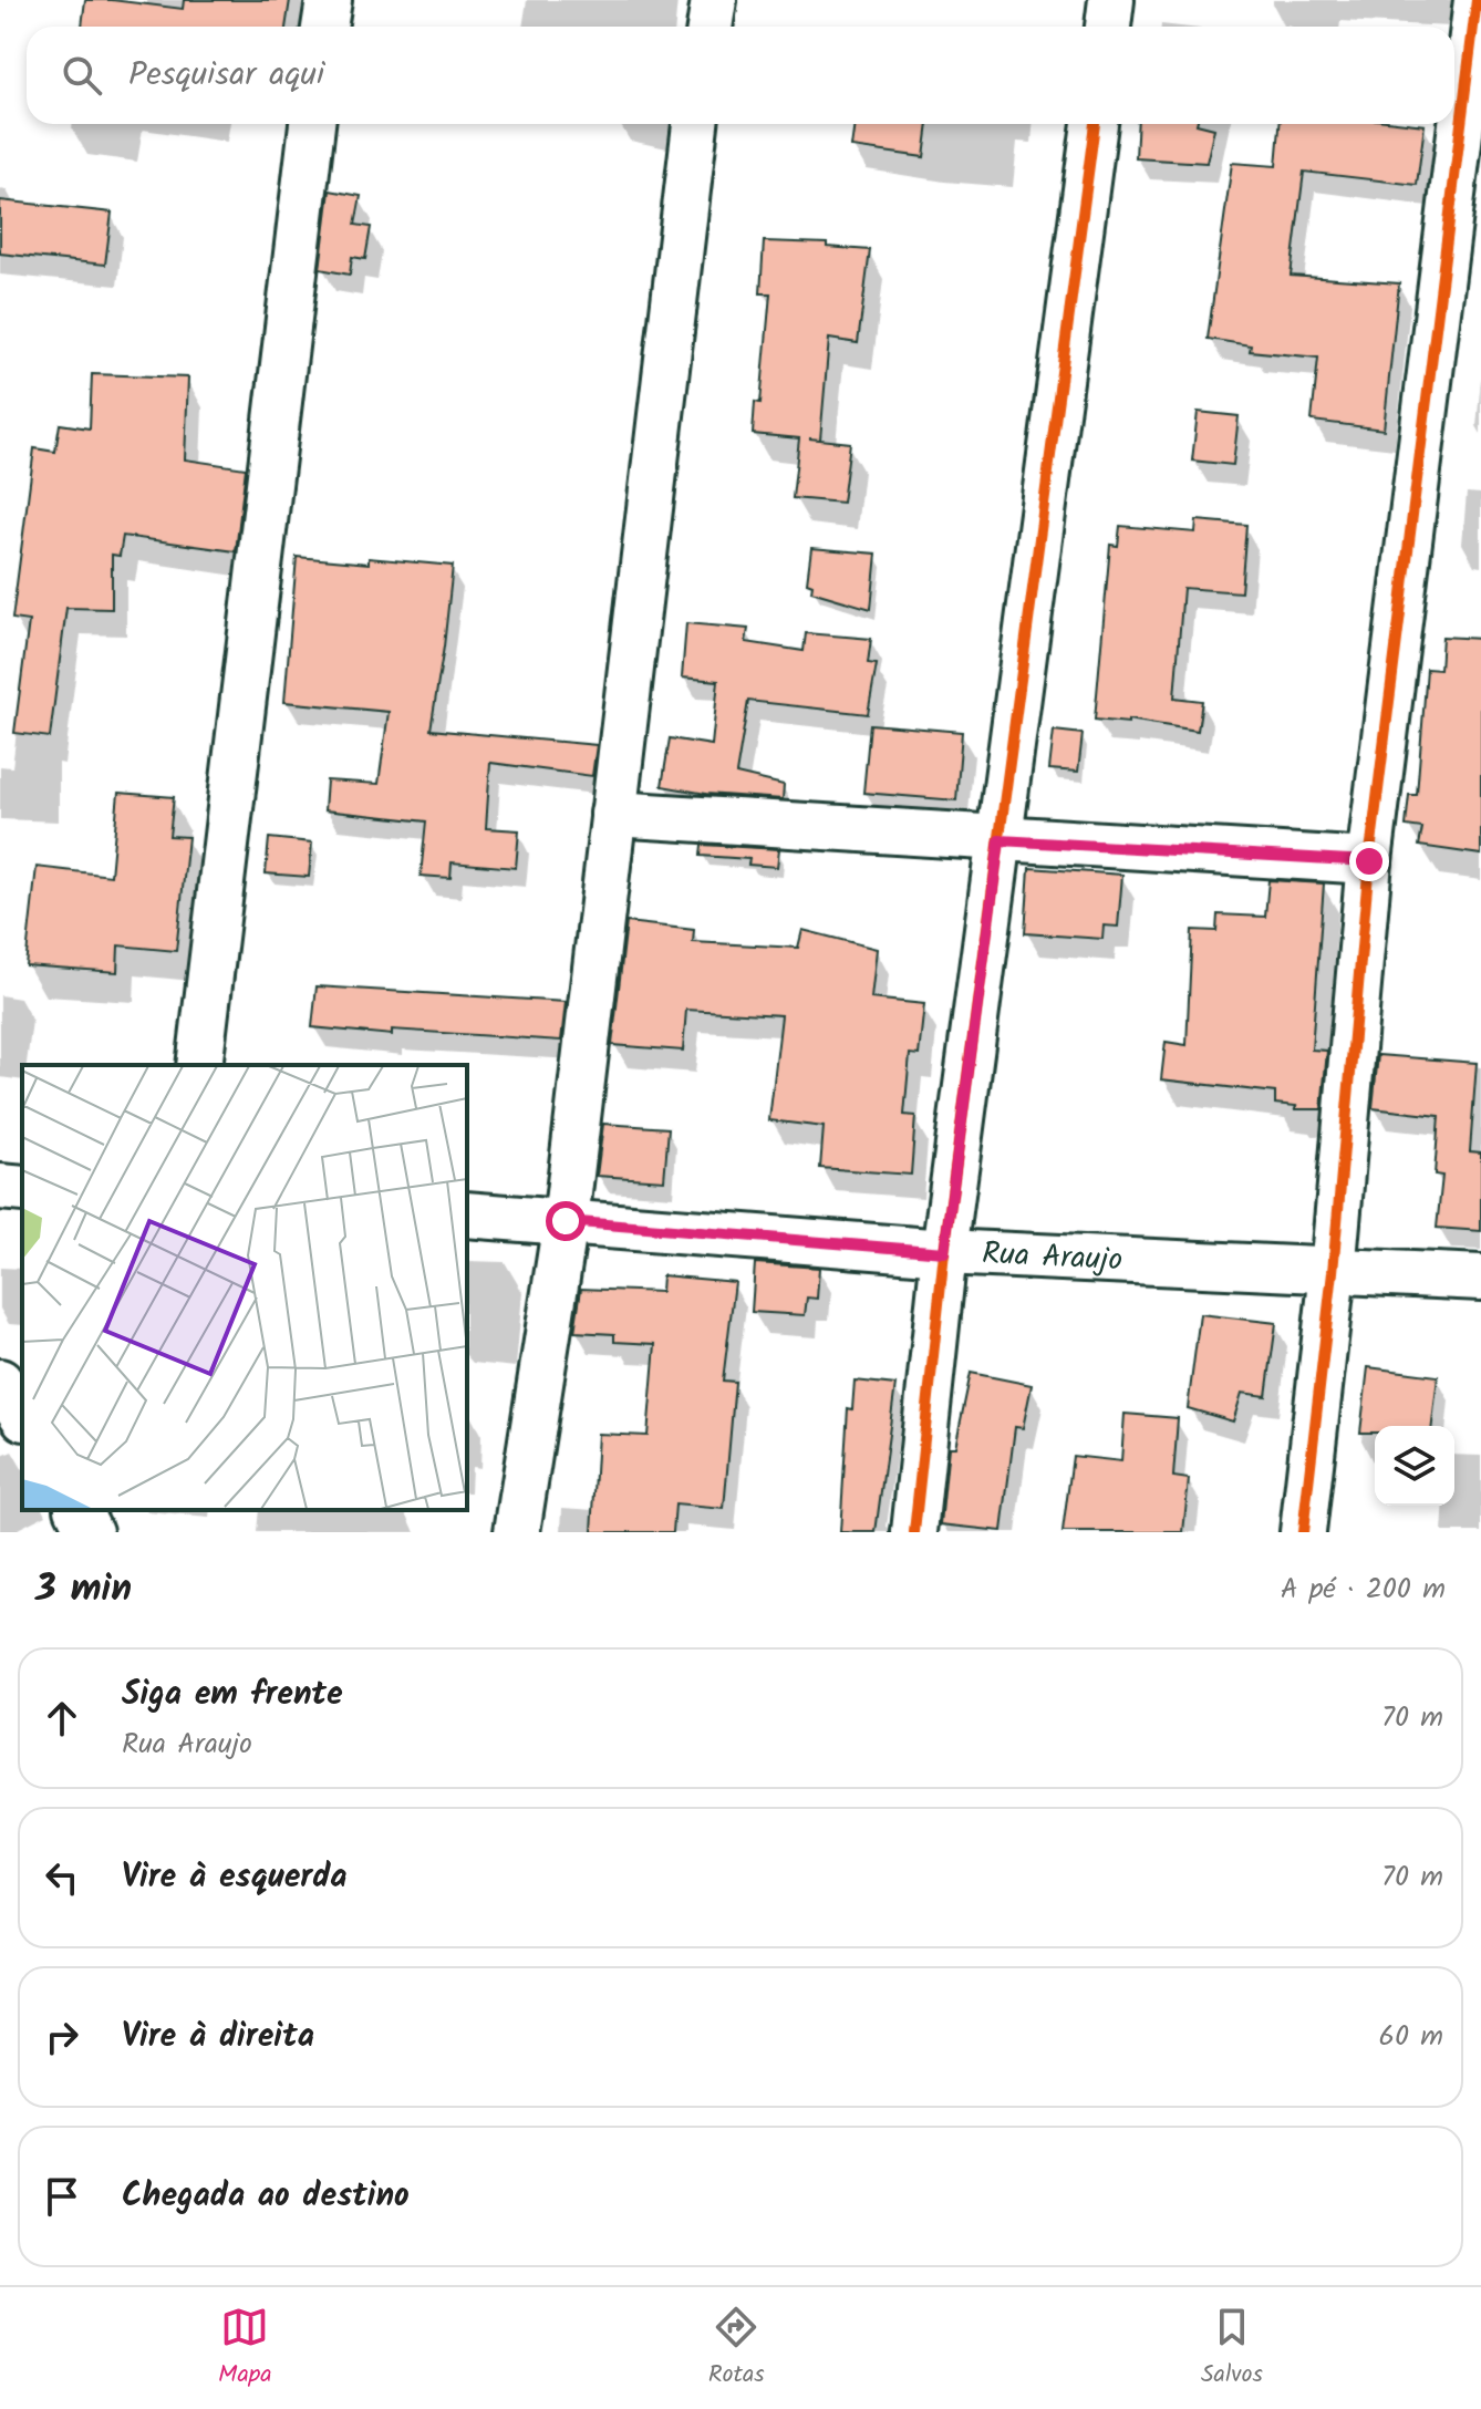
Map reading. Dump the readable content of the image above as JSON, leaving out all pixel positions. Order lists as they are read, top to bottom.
{
  "streets": {
    "street": ["Rua Araujo"]
  },
  "page": {
    "search": "Pesquisar aqui",
    "heading": ["3 min", "A pé · 200 m"],
    "list": [
      ["Siga em frente", "Rua Araujo", "70 m"],
      ["Vire à esquerda", "70 m"],
      ["Vire à direita", "60 m"],
      "Chegada ao destino"
    ],
    "nav": ["Mapa", "Rotas", "Salvos"]
  }
}
